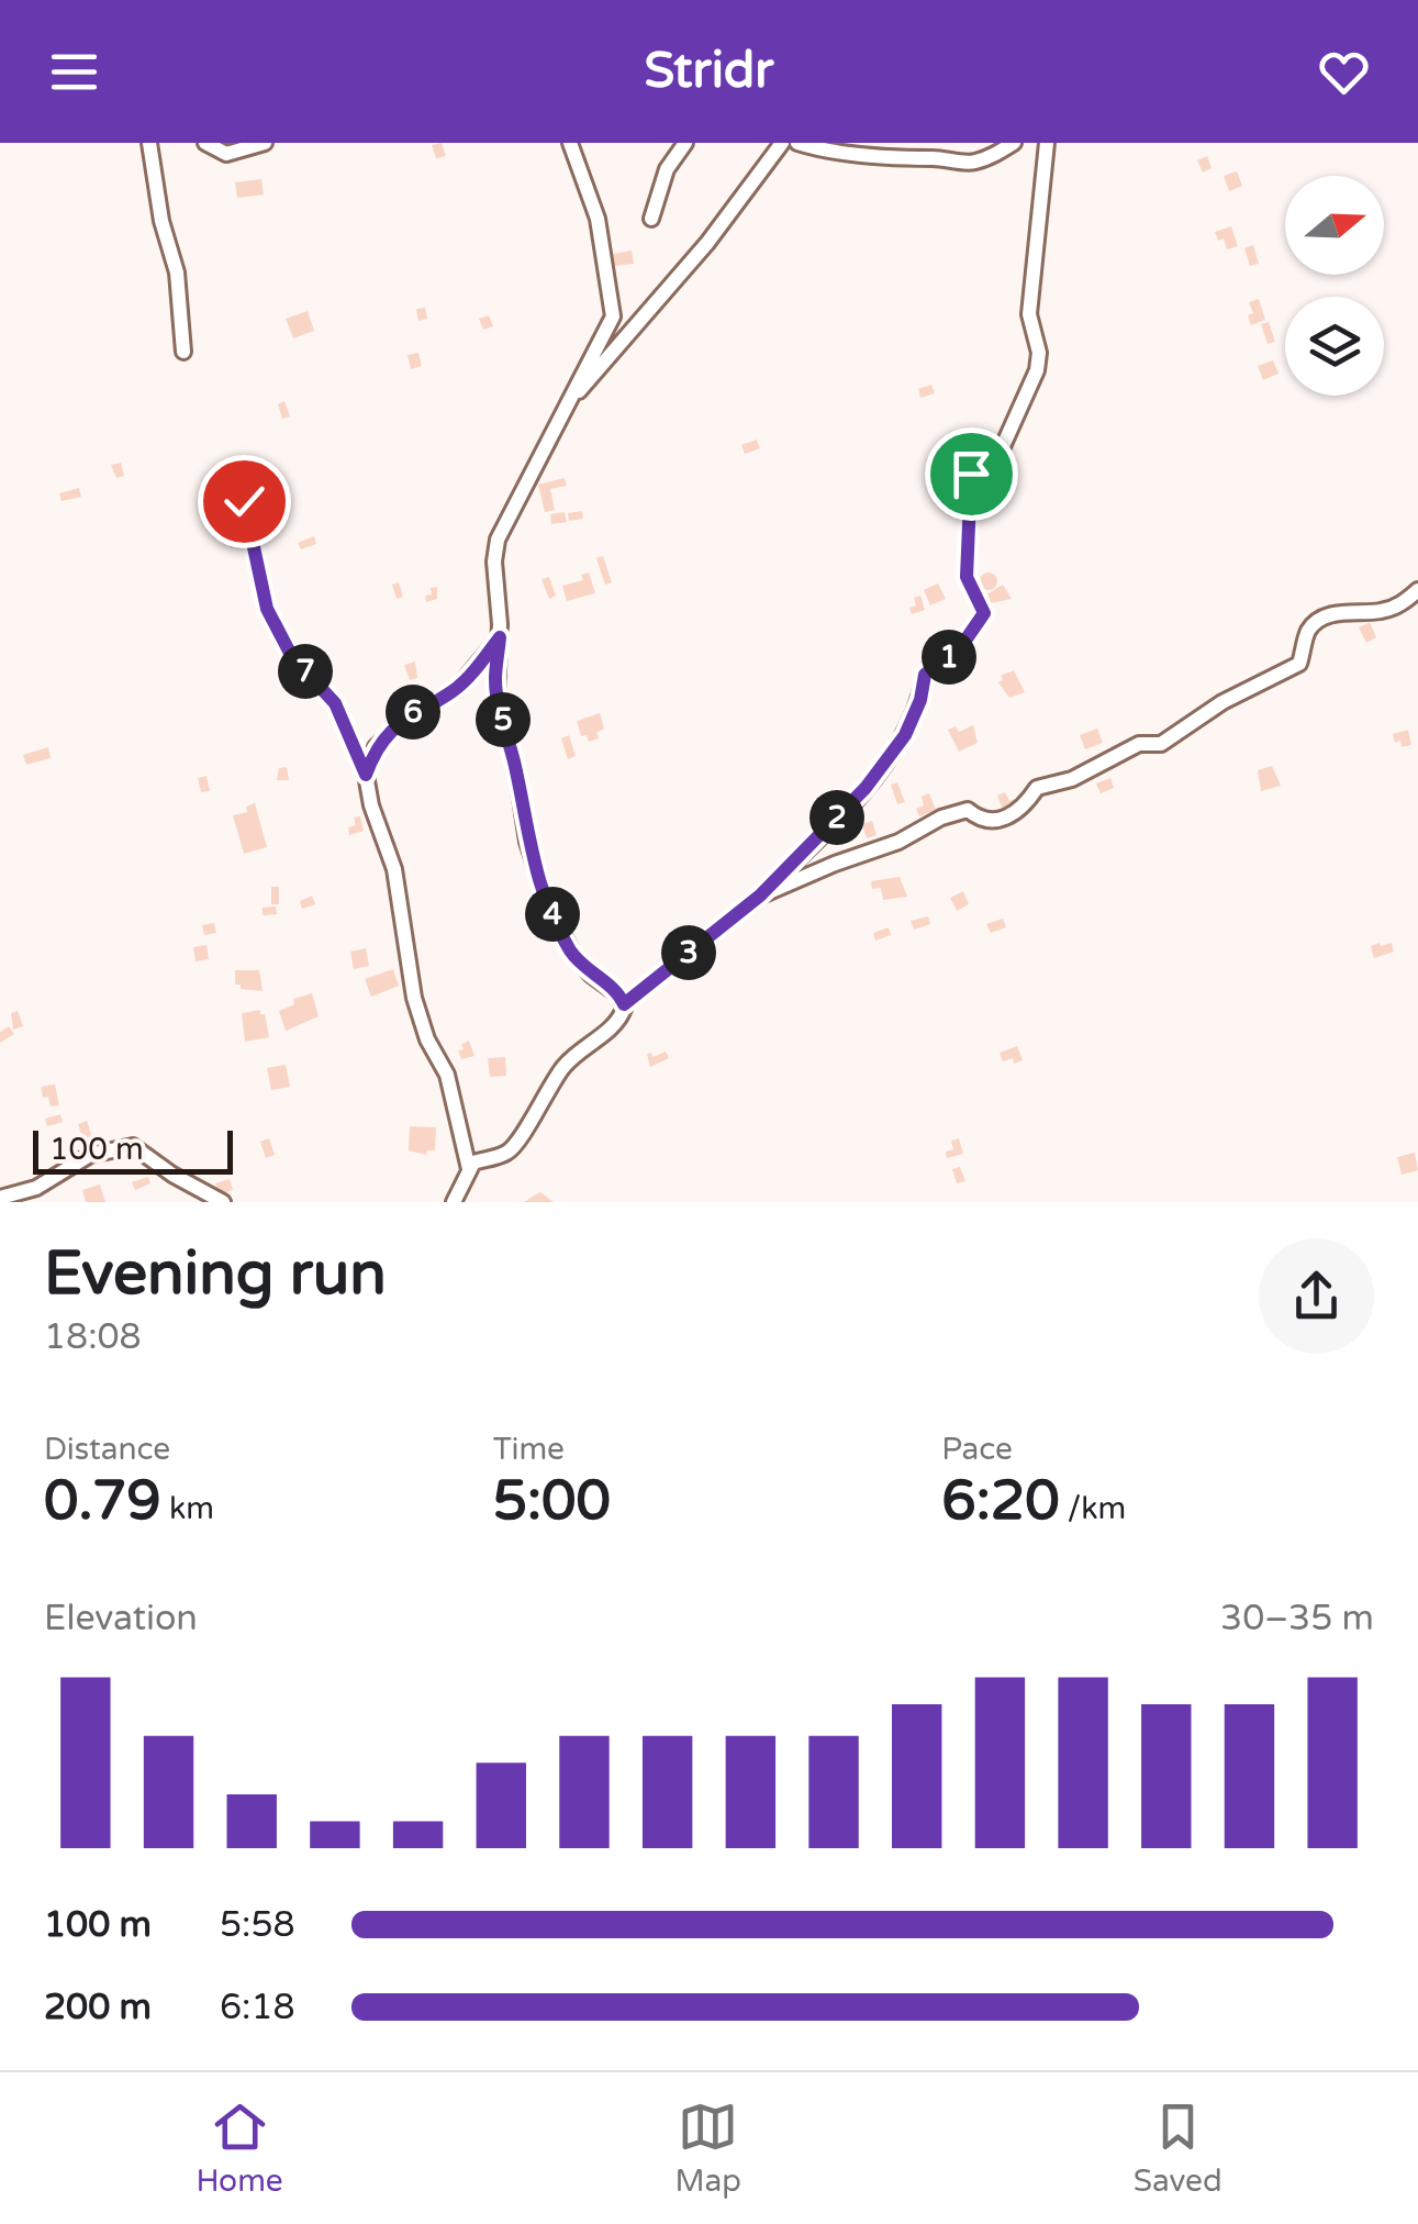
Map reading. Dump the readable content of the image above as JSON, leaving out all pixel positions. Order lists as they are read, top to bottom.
{
  "scale_bar": "100 m",
  "north": "right",
  "page": {
    "header": "Stridr",
    "pins": [
      "1",
      "7",
      "6",
      "5",
      "2",
      "4",
      "3"
    ],
    "scale": "100 m",
    "heading": ["Evening run", "18:08"],
    "stats": [
      ["Distance", "0.79 km"],
      ["Time", "5:00"],
      ["Pace", "6:20 /km"]
    ],
    "chart": ["Elevation", "30–35 m"],
    "list": [
      {
        "name": "100 m",
        "note": "5:58"
      },
      {
        "name": "200 m",
        "note": "6:18"
      }
    ],
    "tabs": ["Home", "Map", "Saved"]
  }
}
